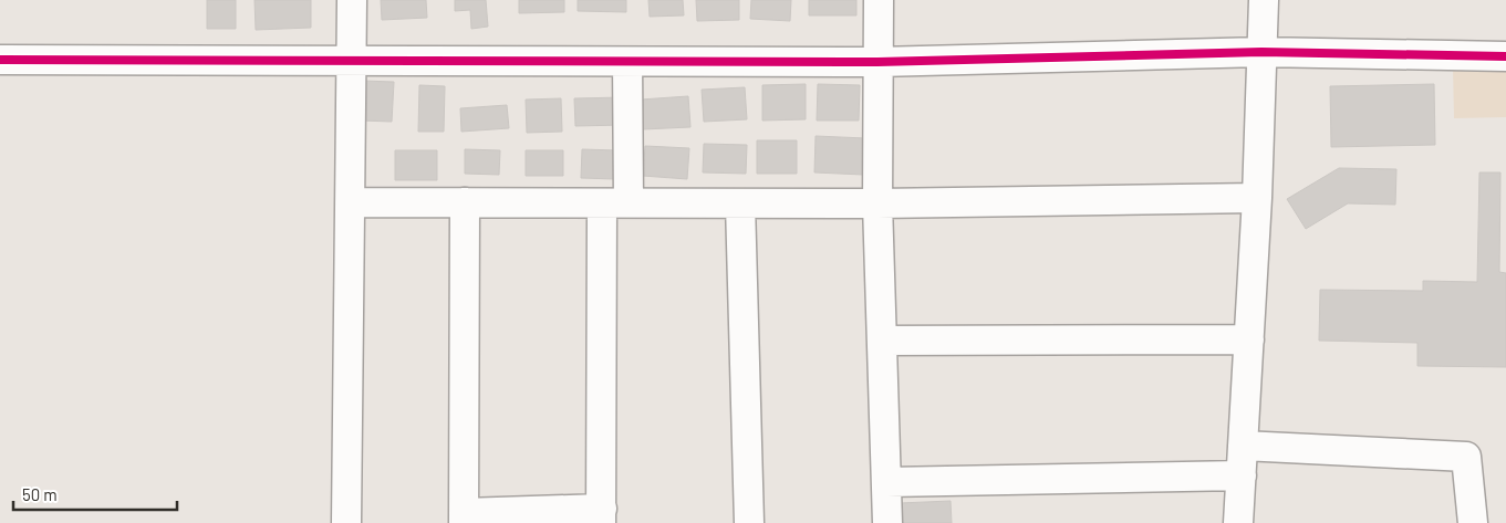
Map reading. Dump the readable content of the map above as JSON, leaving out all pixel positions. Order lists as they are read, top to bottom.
{
  "scale_bar": "50 m"
}
